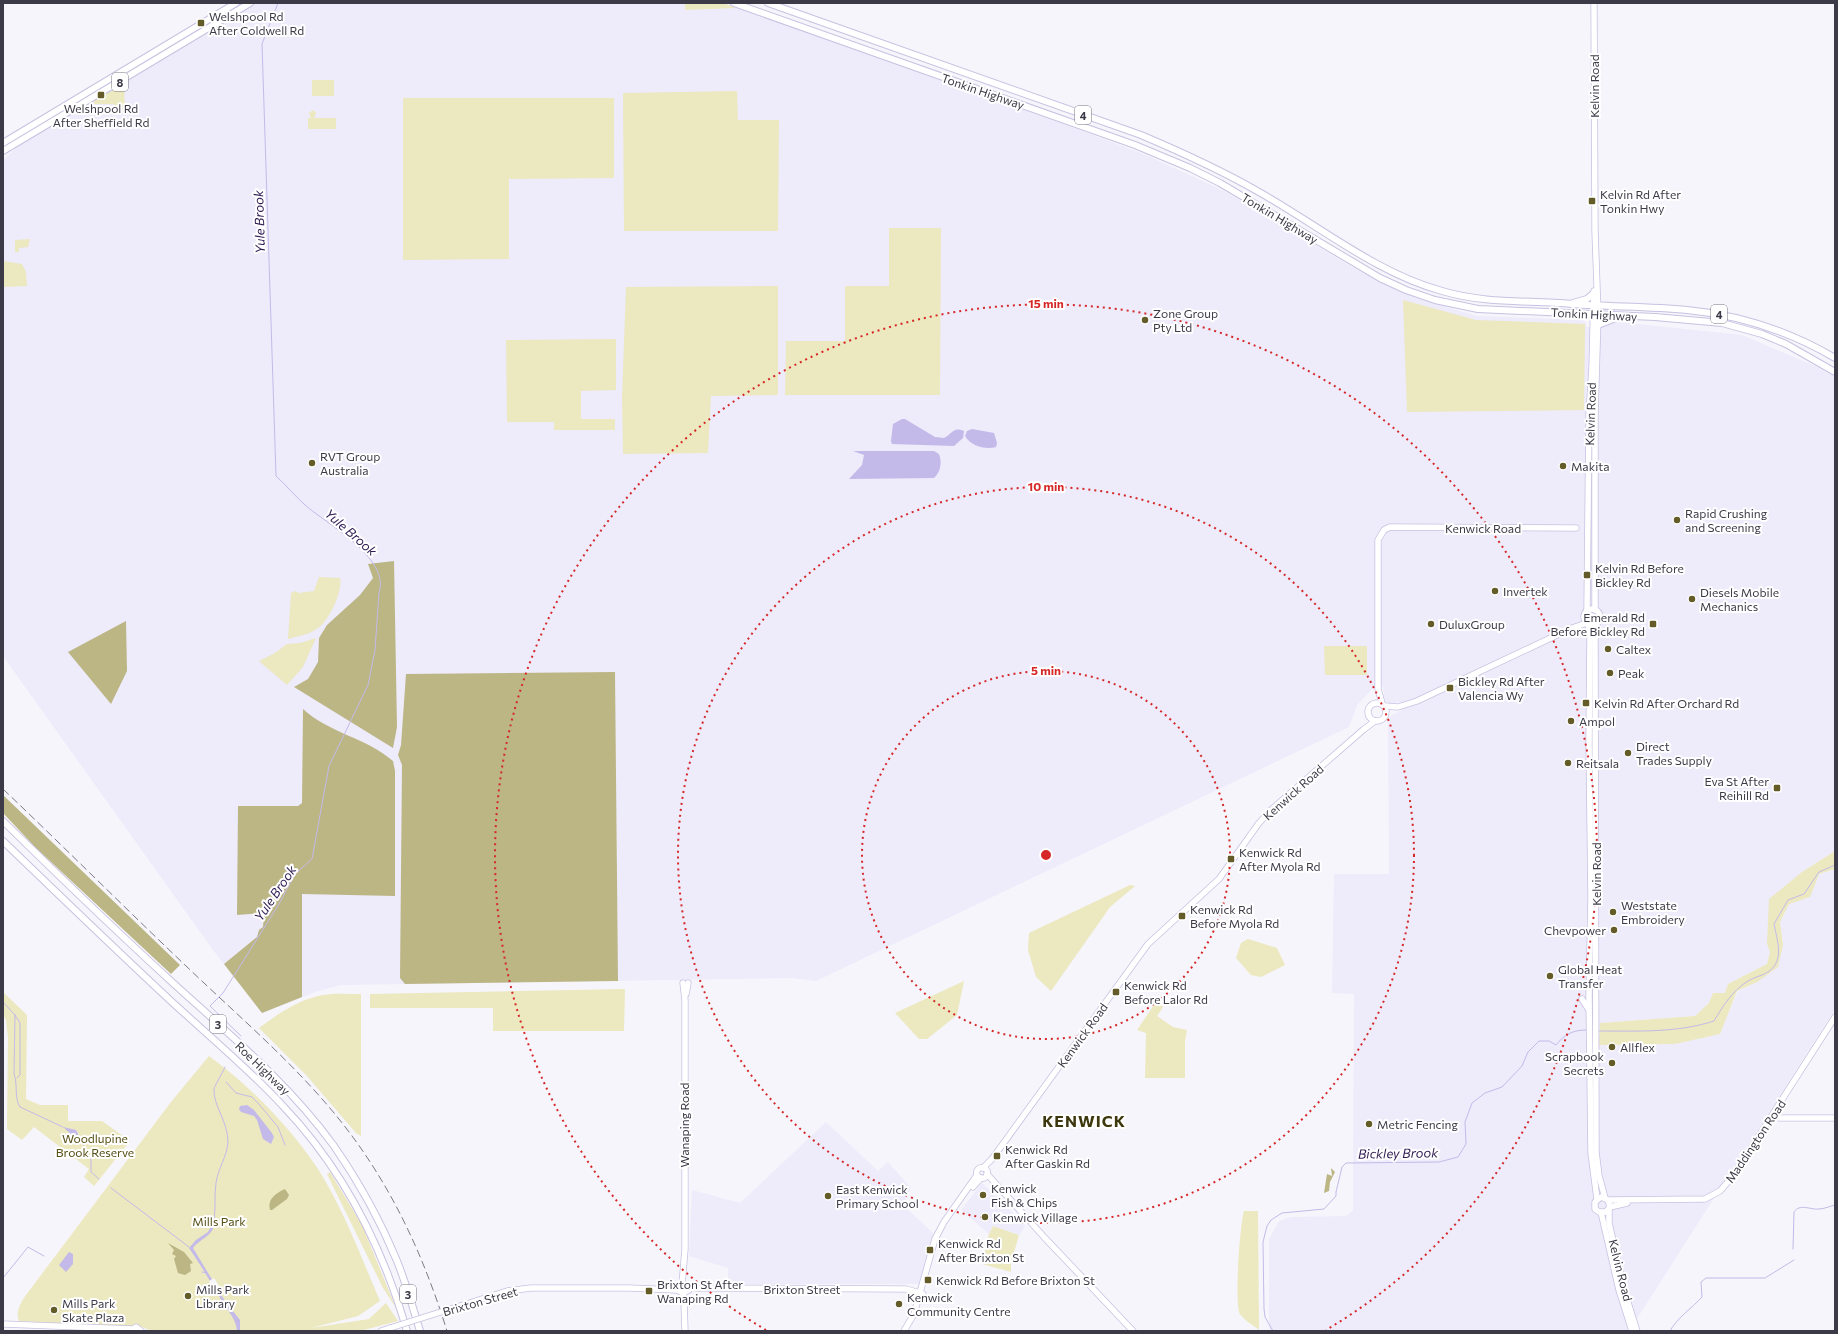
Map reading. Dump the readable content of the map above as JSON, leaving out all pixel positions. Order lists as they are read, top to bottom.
{
  "streets": {
    "highway": [
      "8",
      "Tonkin Highway",
      "4",
      "3",
      "Roe Highway"
    ],
    "main road": [
      "Kelvin Road",
      "Kenwick Road",
      "Wanaping Road",
      "Maddington Road",
      "Brixton Street"
    ]
  },
  "crossings": [
    ["Kelvin Road", "Tonkin Highway"],
    ["Kelvin Road", "Maddington Road"],
    ["Kenwick Road", "Brixton Street"],
    ["Wanaping Road", "Brixton Street"]
  ],
  "districts": ["KENWICK"],
  "water": ["Yule Brook", "Bickley Brook"],
  "parks": ["Woodlupine Brook Reserve", "Mills Park"],
  "places": {
    "transit": [
      "Welshpool Rd After Coldwell Rd",
      "Welshpool Rd After Sheffield Rd",
      "Kelvin Rd After Tonkin Hwy",
      "Kelvin Rd Before Bickley Rd",
      "Emerald Rd Before Bickley Rd",
      "Bickley Rd After Valencia Wy",
      "Kelvin Rd After Orchard Rd",
      "Eva St After Reihill Rd",
      "Kenwick Rd After Myola Rd",
      "Kenwick Rd Before Myola Rd",
      "Kenwick Rd Before Lalor Rd",
      "Kenwick Rd After Gaskin Rd",
      "Kenwick Rd After Brixton St",
      "Kenwick Rd Before Brixton St",
      "Brixton St After Wanaping Rd"
    ],
    "other": [
      "Zone Group Pty Ltd",
      "RVT Group Australia",
      "Makita",
      "Rapid Crushing and Screening",
      "Invertek",
      "Diesels Mobile Mechanics",
      "DuluxGroup",
      "Caltex",
      "Peak",
      "Ampol",
      "Direct Trades Supply",
      "Reitsala",
      "Weststate Embroidery",
      "Chevpower",
      "Global Heat Transfer",
      "Allflex",
      "Scrapbook Secrets",
      "Metric Fencing",
      "Kenwick Fish & Chips",
      "East Kenwick Primary School",
      "Kenwick Village",
      "Mills Park Library",
      "Kenwick Community Centre",
      "Mills Park Skate Plaza"
    ]
  },
  "rings": ["15 min", "10 min", "5 min"]
}
